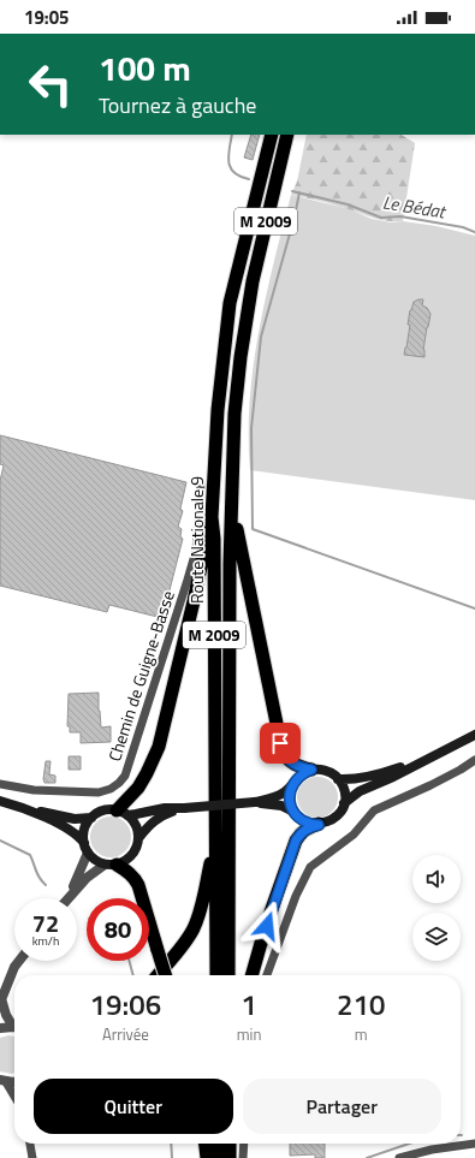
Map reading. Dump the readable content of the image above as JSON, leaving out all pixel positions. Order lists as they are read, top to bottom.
{
  "streets": {
    "highway": ["M 2009", "Route Nationale 9"],
    "street": ["Chemin de Guigne-Basse"]
  },
  "water": ["Le Bédat"],
  "page": {
    "status": "19:05",
    "turn": ["100 m", "Tournez à gauche"],
    "speed": "72 km/h",
    "limit": "80",
    "eta": [
      "19:06",
      "Arrivée",
      "1",
      "min",
      "210",
      "m"
    ],
    "buttons": ["Quitter", "Partager"]
  }
}
